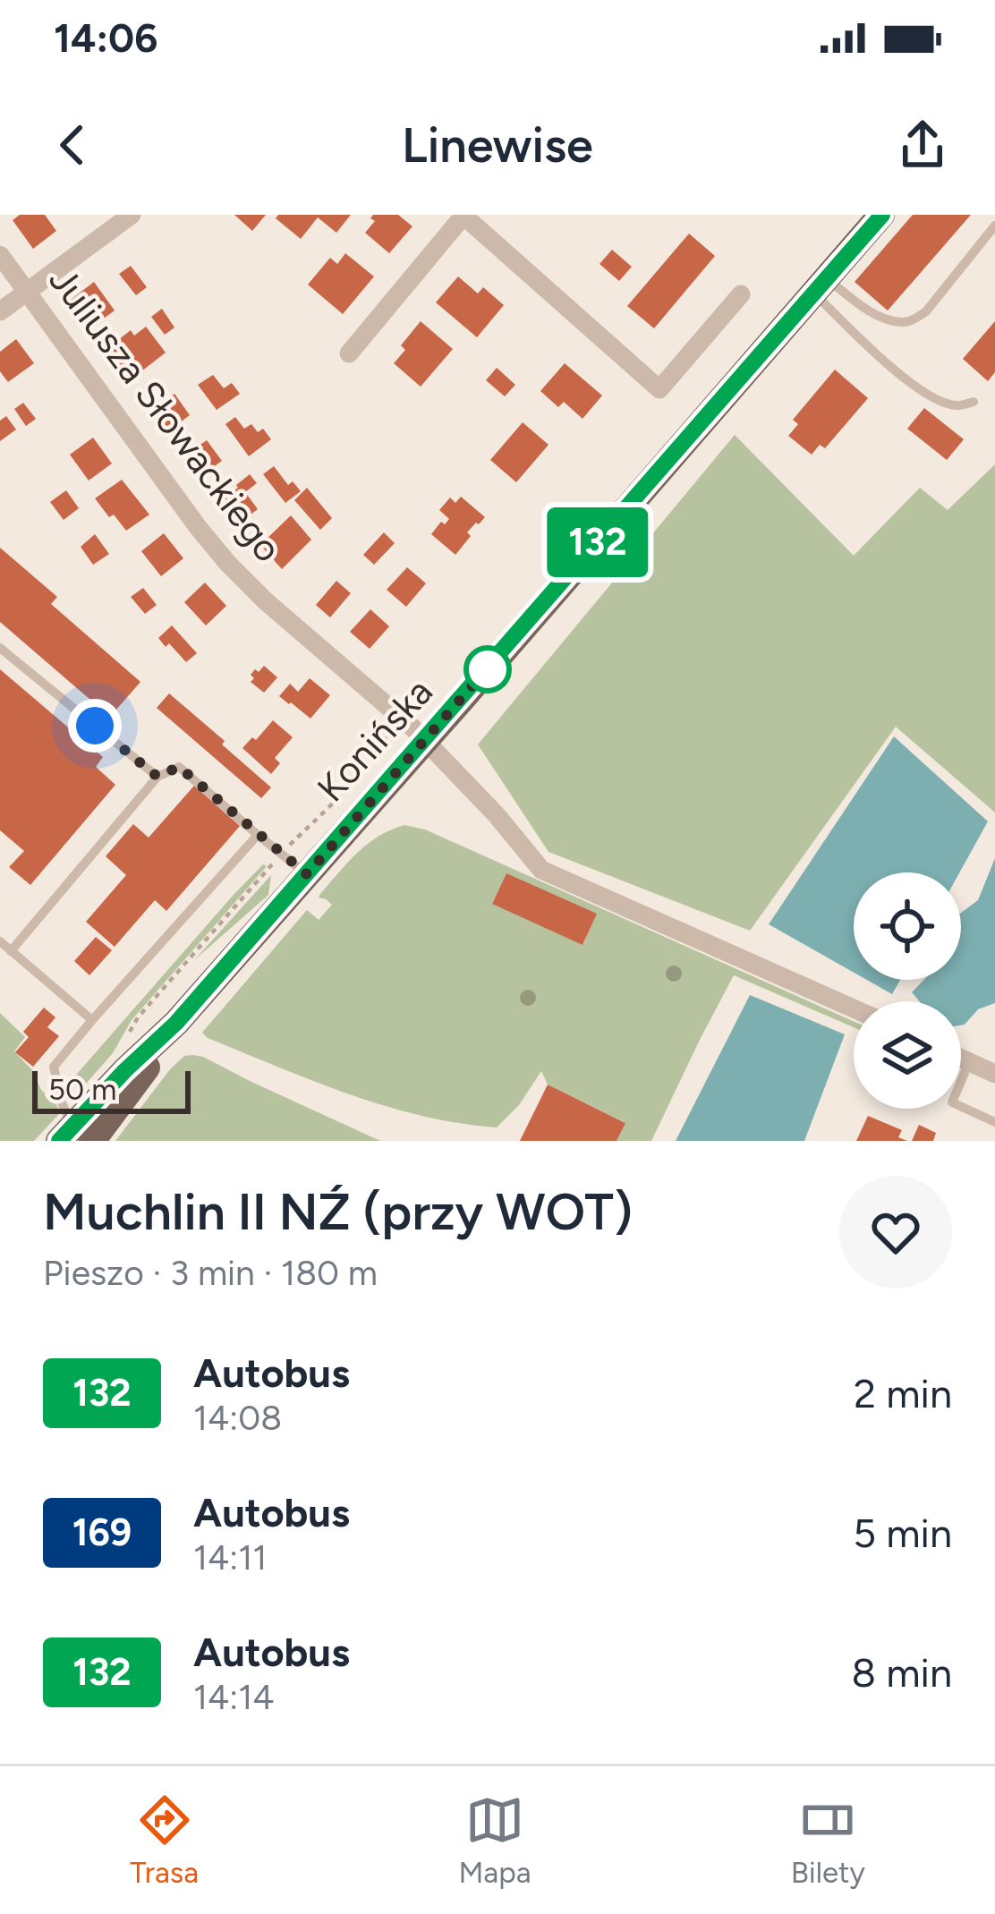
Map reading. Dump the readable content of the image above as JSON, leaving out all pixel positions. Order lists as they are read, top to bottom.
{
  "streets": {
    "main road": ["Konińska"],
    "street": ["Juliusza Słowackiego"]
  },
  "crossings": [
    ["Juliusza Słowackiego", "Konińska"]
  ],
  "lines": ["bus line 132"],
  "scale_bar": "50 m",
  "page": {
    "status": "14:06",
    "header": "Linewise",
    "on_map": "132",
    "scale": "50 m",
    "heading": ["Muchlin II NŹ (przy WOT)", "Pieszo · 3 min · 180 m"],
    "list": [
      {
        "mark": "132",
        "name": "Autobus",
        "note": "14:08",
        "value": "2 min"
      },
      {
        "mark": "169",
        "name": "Autobus",
        "note": "14:11",
        "value": "5 min"
      },
      {
        "mark": "132",
        "name": "Autobus",
        "note": "14:14",
        "value": "8 min"
      }
    ],
    "tabs": ["Trasa", "Mapa", "Bilety"]
  }
}
